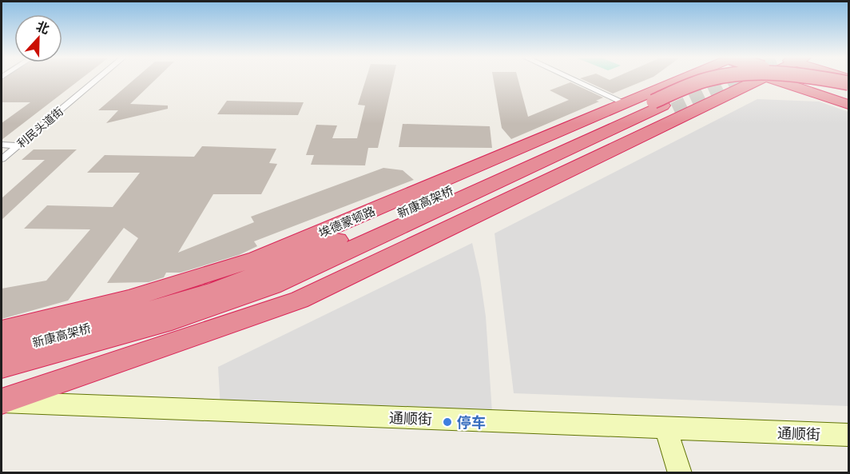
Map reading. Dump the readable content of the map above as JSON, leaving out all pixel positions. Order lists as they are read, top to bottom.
{
  "streets": {
    "highway": ["新康高架桥", "埃德蒙顿路"],
    "street": ["利民头道街", "通顺街"]
  },
  "places": ["停车"],
  "north": "top"
}
